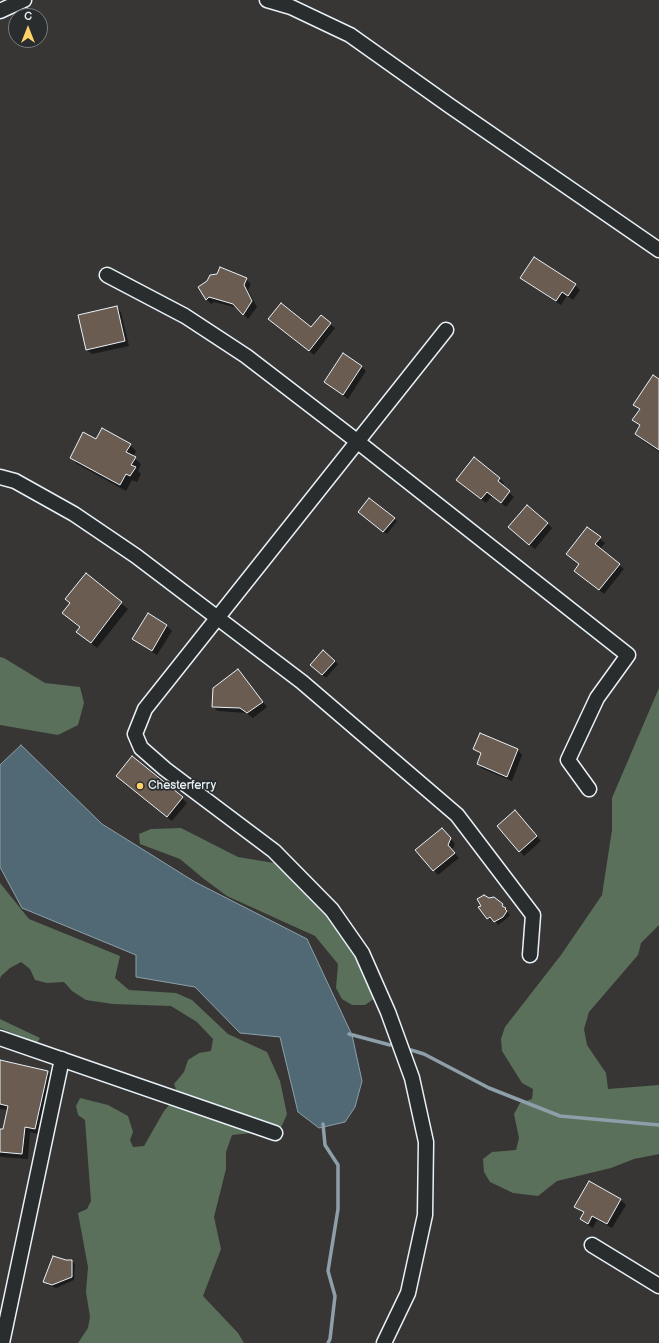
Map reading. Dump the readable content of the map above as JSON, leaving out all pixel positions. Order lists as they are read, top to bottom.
{
  "places": ["Chesterferry"],
  "north": "top"
}
